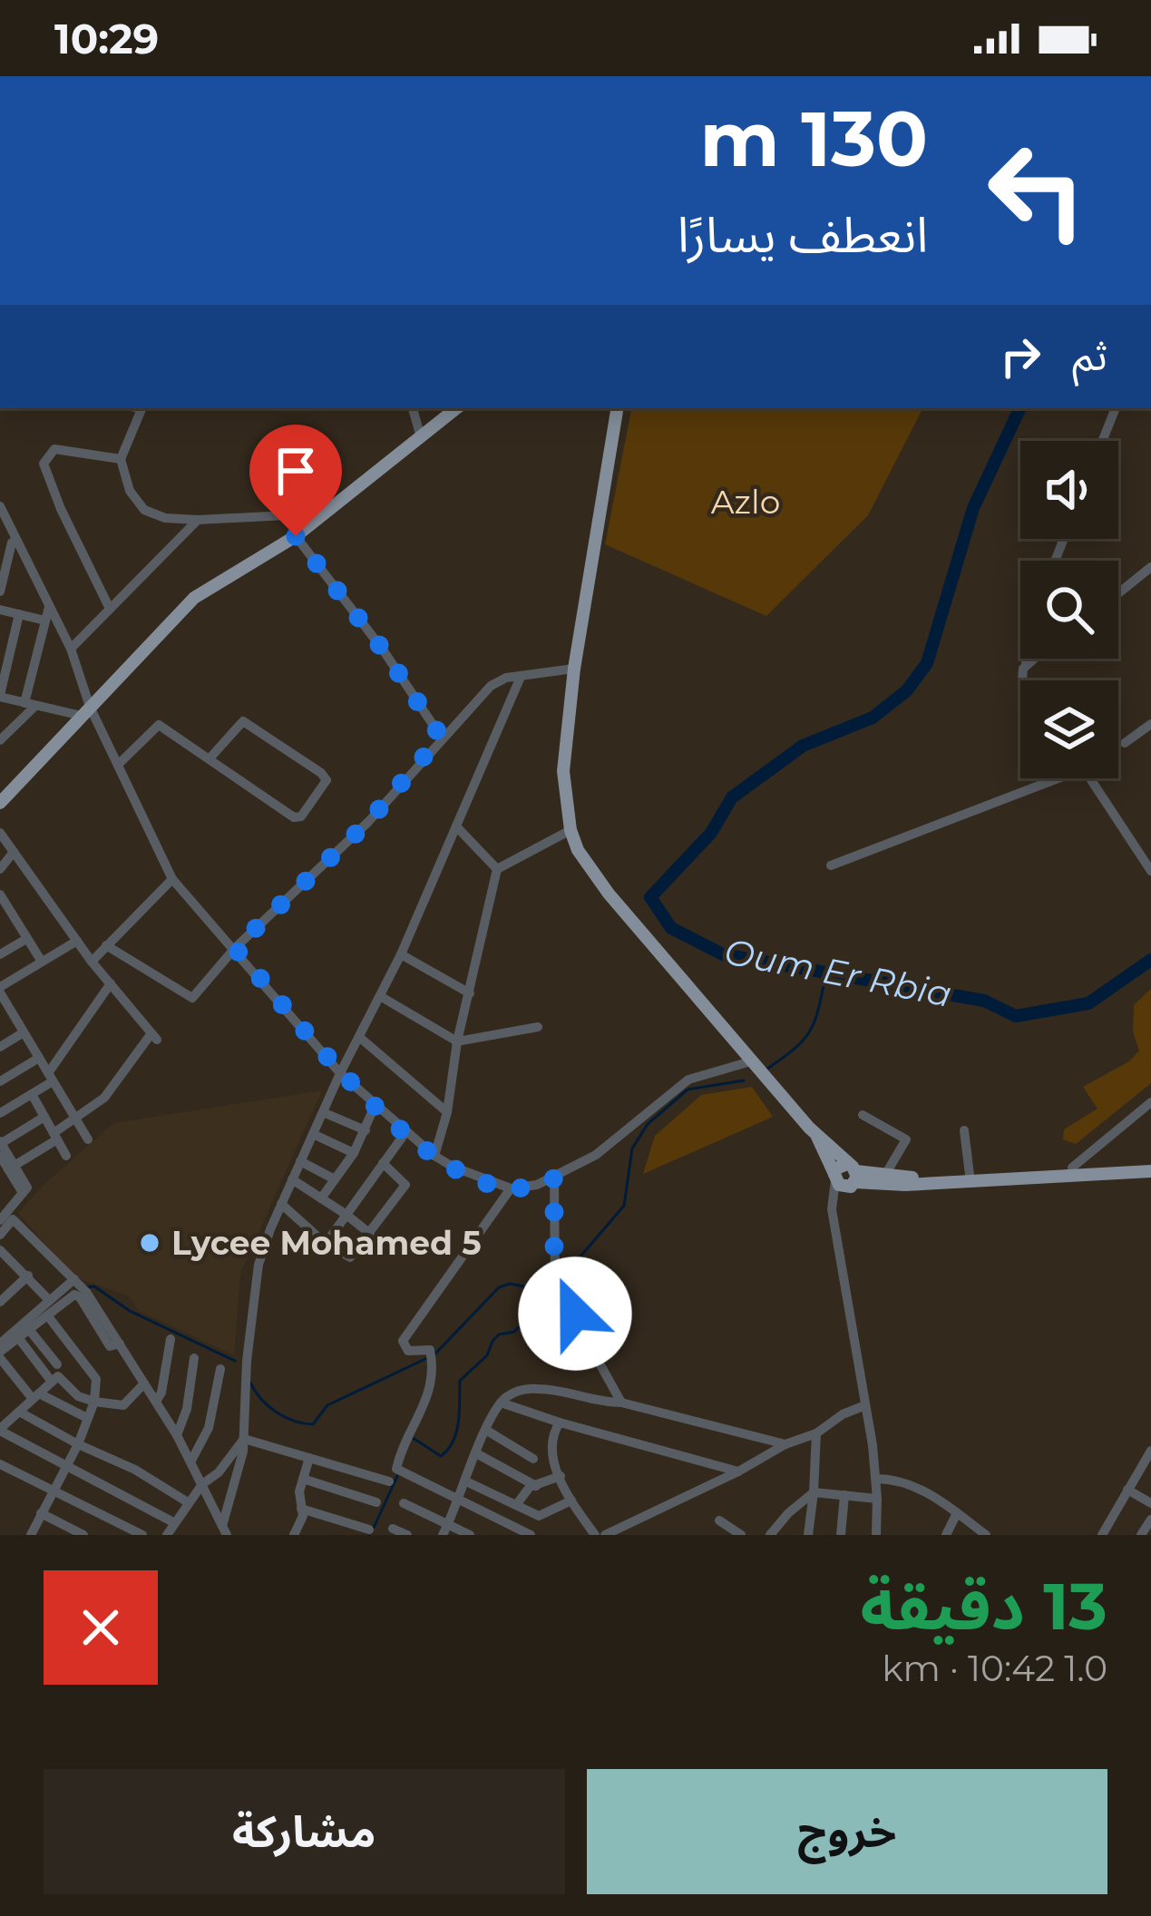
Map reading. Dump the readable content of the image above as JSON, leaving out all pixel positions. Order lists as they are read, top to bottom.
{
  "water": ["Oum Er Rbia"],
  "parks": ["Azlo"],
  "places": ["Lycee Mohamed 5"],
  "page": {
    "status": "10:29",
    "turn": ["130 m", "انعطف يسارًا"],
    "then": "ثم",
    "heading": ["13 دقيقة", "1.0 km · 10:42"],
    "buttons": ["خروج", "مشاركة"]
  }
}
